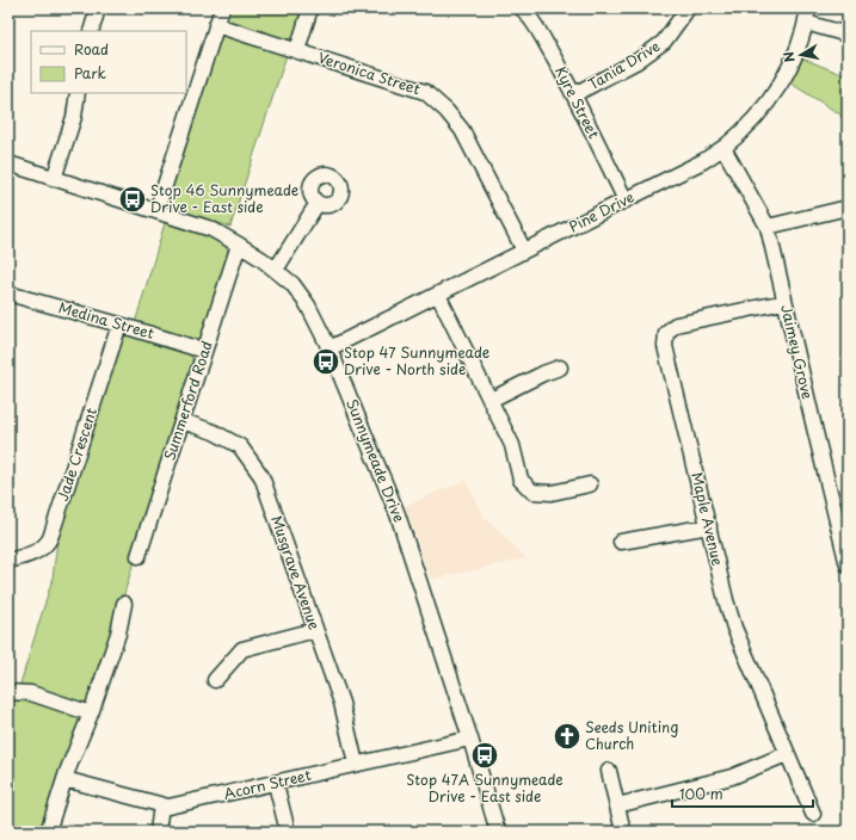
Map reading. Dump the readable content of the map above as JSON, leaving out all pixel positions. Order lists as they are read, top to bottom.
{
  "streets": {
    "street": [
      "Tania Drive",
      "Veronica Street",
      "Kyre Street",
      "Pine Drive",
      "Medina Street",
      "Jaimey Grove",
      "Summerford Road",
      "Jade Crescent",
      "Sunnymeade Drive",
      "Maple Avenue",
      "Musgrave Avenue",
      "Acorn Street"
    ]
  },
  "crossings": [
    ["Tania Drive", "Kyre Street"],
    ["Veronica Street", "Pine Drive"],
    ["Kyre Street", "Pine Drive"],
    ["Pine Drive", "Jaimey Grove"],
    ["Pine Drive", "Sunnymeade Drive"],
    ["Medina Street", "Summerford Road"],
    ["Medina Street", "Jade Crescent"],
    ["Jaimey Grove", "Maple Avenue"],
    ["Summerford Road", "Sunnymeade Drive"],
    ["Summerford Road", "Musgrave Avenue"],
    ["Sunnymeade Drive", "Acorn Street"],
    ["Musgrave Avenue", "Acorn Street"]
  ],
  "places": {
    "bus stop": ["Stop 46 Sunnymeade Drive - East side", "Stop 47 Sunnymeade Drive - North side", "Stop 47A Sunnymeade Drive - East side"],
    "church": ["Seeds Uniting Church"]
  },
  "legend": ["Road", "Park"],
  "scale_bar": "100 m",
  "north": "left"
}
